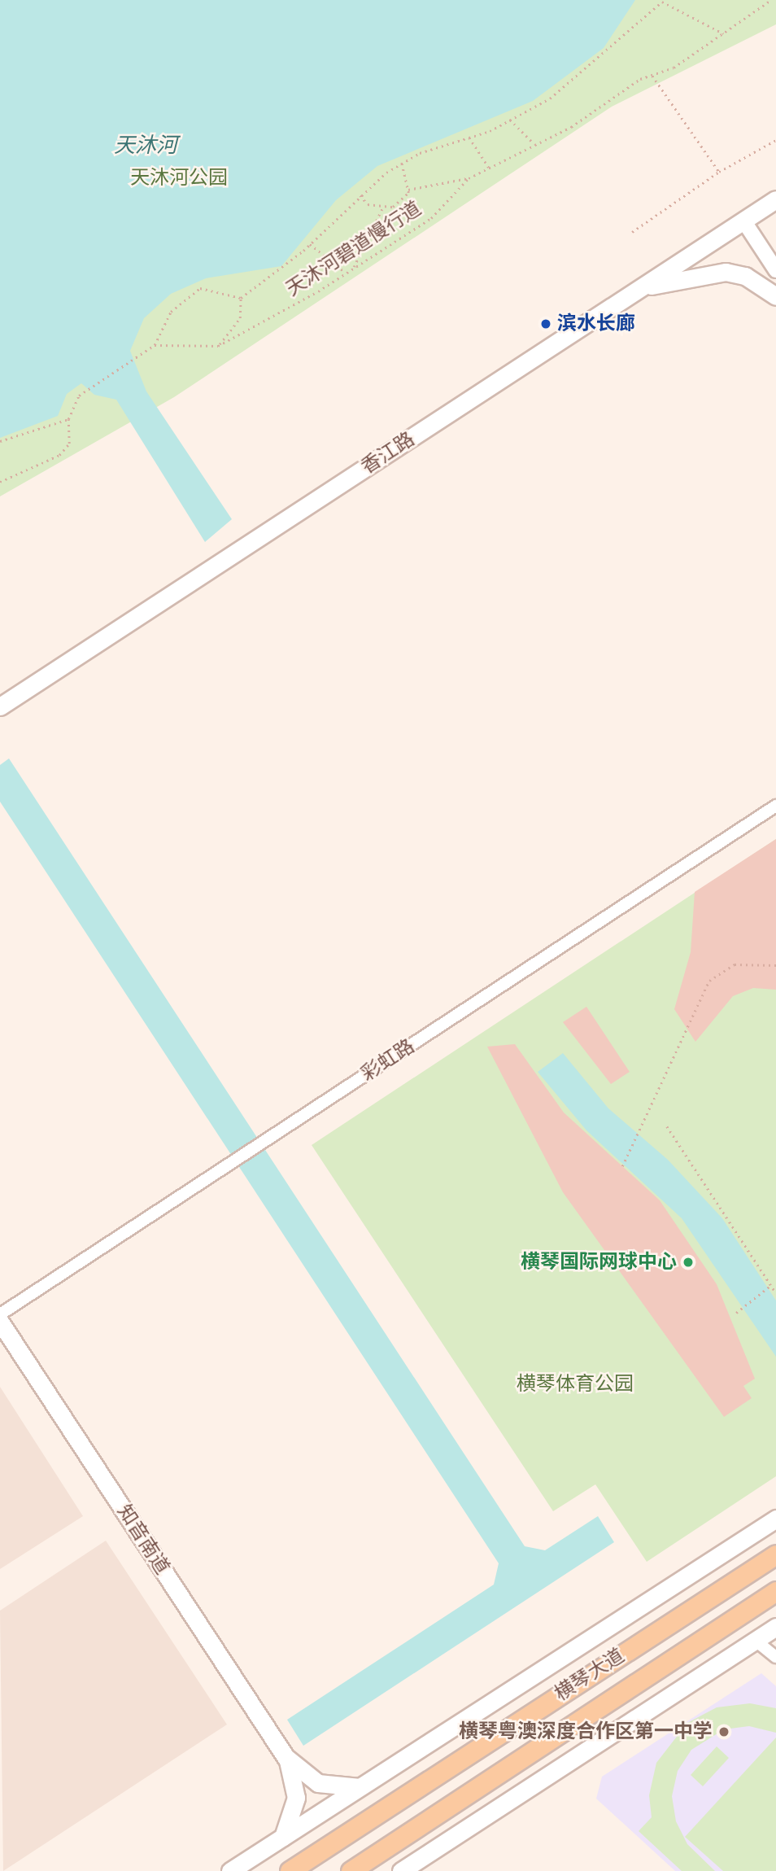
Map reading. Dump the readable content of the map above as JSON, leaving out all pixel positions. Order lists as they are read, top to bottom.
{
  "streets": {
    "main road": ["香江路", "知音南道", "横琴大道"],
    "street": ["彩虹路"],
    "path": ["天沐河碧道慢行道"]
  },
  "water": ["天沐河"],
  "parks": ["天沐河公园", "横琴体育公园"],
  "places": ["滨水长廊", "横琴国际网球中心", "横琴粤澳深度合作区第一中学"]
}
